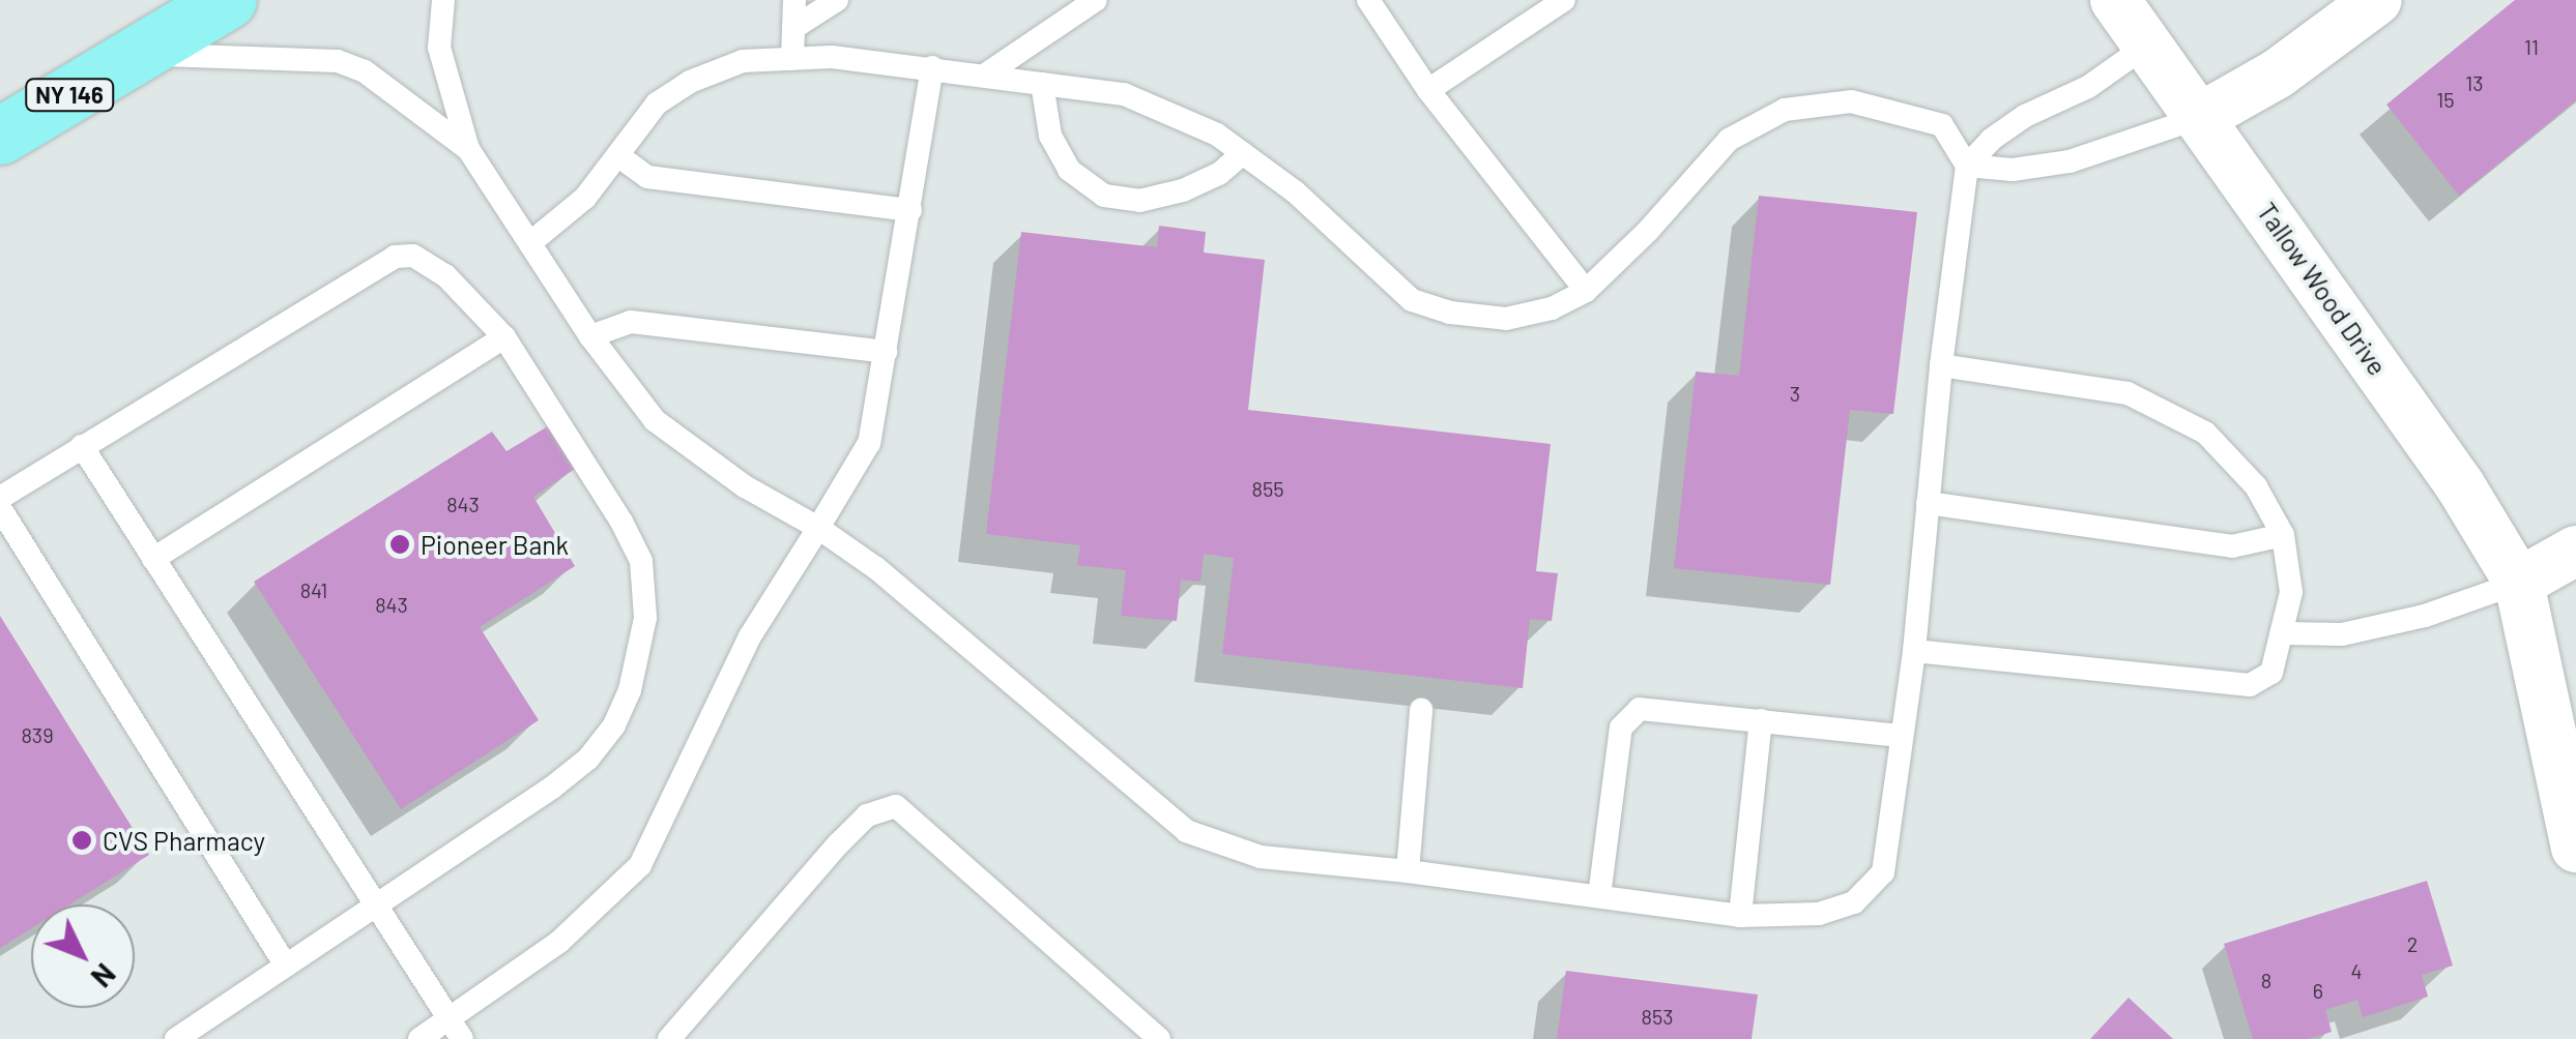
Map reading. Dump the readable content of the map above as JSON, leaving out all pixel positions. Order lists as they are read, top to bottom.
{
  "streets": {
    "main road": ["NY 146"],
    "street": ["Tallow Wood Drive"]
  },
  "places": ["Pioneer Bank", "CVS Pharmacy"],
  "house_numbers": [
    "11",
    "13",
    "15",
    "3",
    "855",
    "843",
    "841",
    "843",
    "839",
    "2",
    "4",
    "8",
    "6",
    "853"
  ],
  "north": "bottom right"
}
